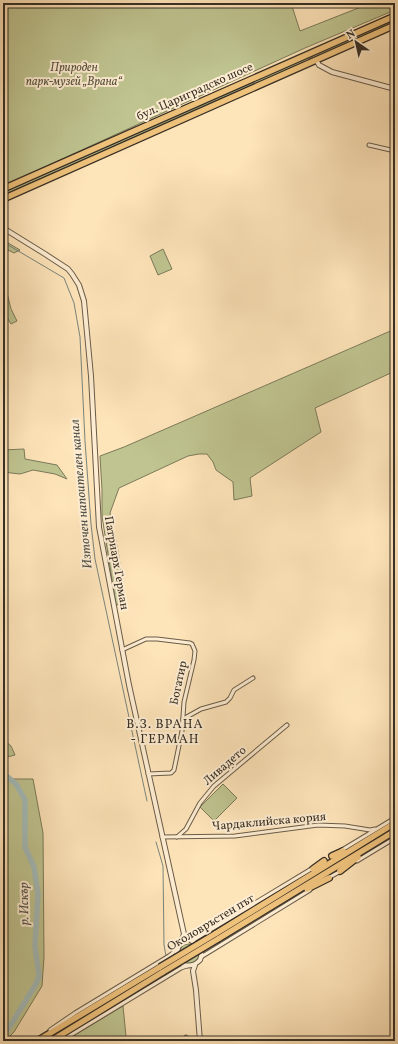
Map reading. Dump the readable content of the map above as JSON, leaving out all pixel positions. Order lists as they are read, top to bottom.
{
  "streets": {
    "highway": ["бул. Цариградско шосе", "Околовръстен път"],
    "street": [
      "Патриарх Герман",
      "Богатир",
      "Ливадето",
      "Чардаклийска кория"
    ]
  },
  "crossings": [
    ["Патриарх Герман", "Богатир"],
    ["Патриарх Герман", "Чардаклийска кория"],
    ["Ливадето", "Чардаклийска кория"]
  ],
  "districts": ["В.З. ВРАНА - ГЕРМАН"],
  "water": ["Източен напоителен канал", "р. Искър"],
  "parks": ["Природен парк-музей „Врана“"],
  "north": "top left"
}
